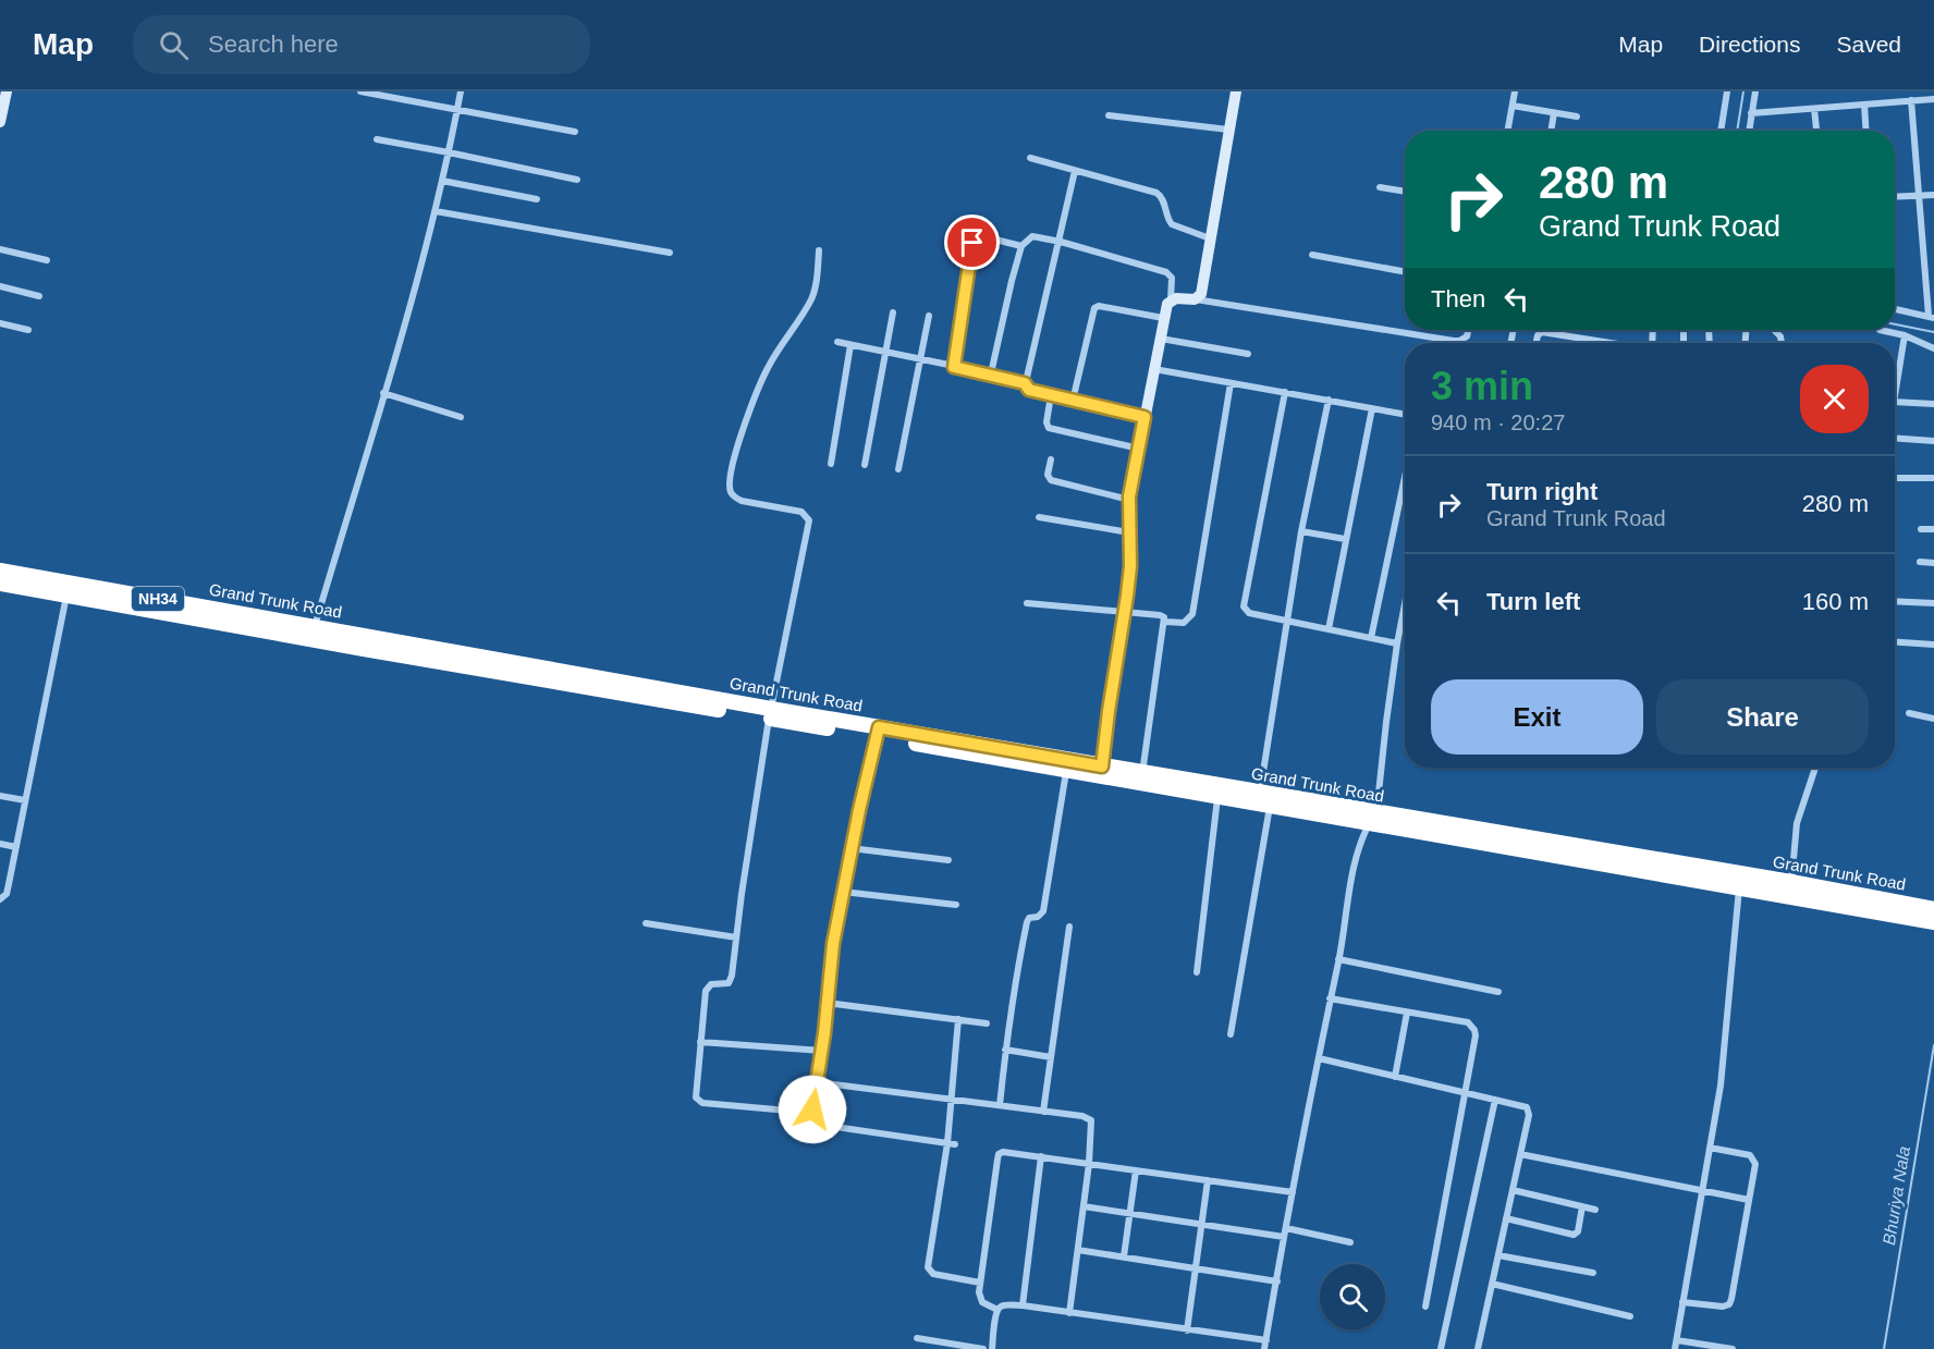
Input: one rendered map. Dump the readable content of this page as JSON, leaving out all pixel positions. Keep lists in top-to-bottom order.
{
  "streets": {
    "highway": ["NH34", "Grand Trunk Road"]
  },
  "water": ["Bhuriya Nala"],
  "page": {
    "header": "Map",
    "search": "Search here",
    "nav": ["Map", "Directions", "Saved"],
    "turn": ["280 m", "Grand Trunk Road"],
    "then": "Then",
    "heading": ["3 min", "940 m · 20:27"],
    "list": [
      {
        "name": "Turn right",
        "note": "Grand Trunk Road",
        "value": "280 m"
      },
      {
        "name": "Turn left",
        "value": "160 m"
      }
    ],
    "buttons": ["Exit", "Share"]
  }
}
